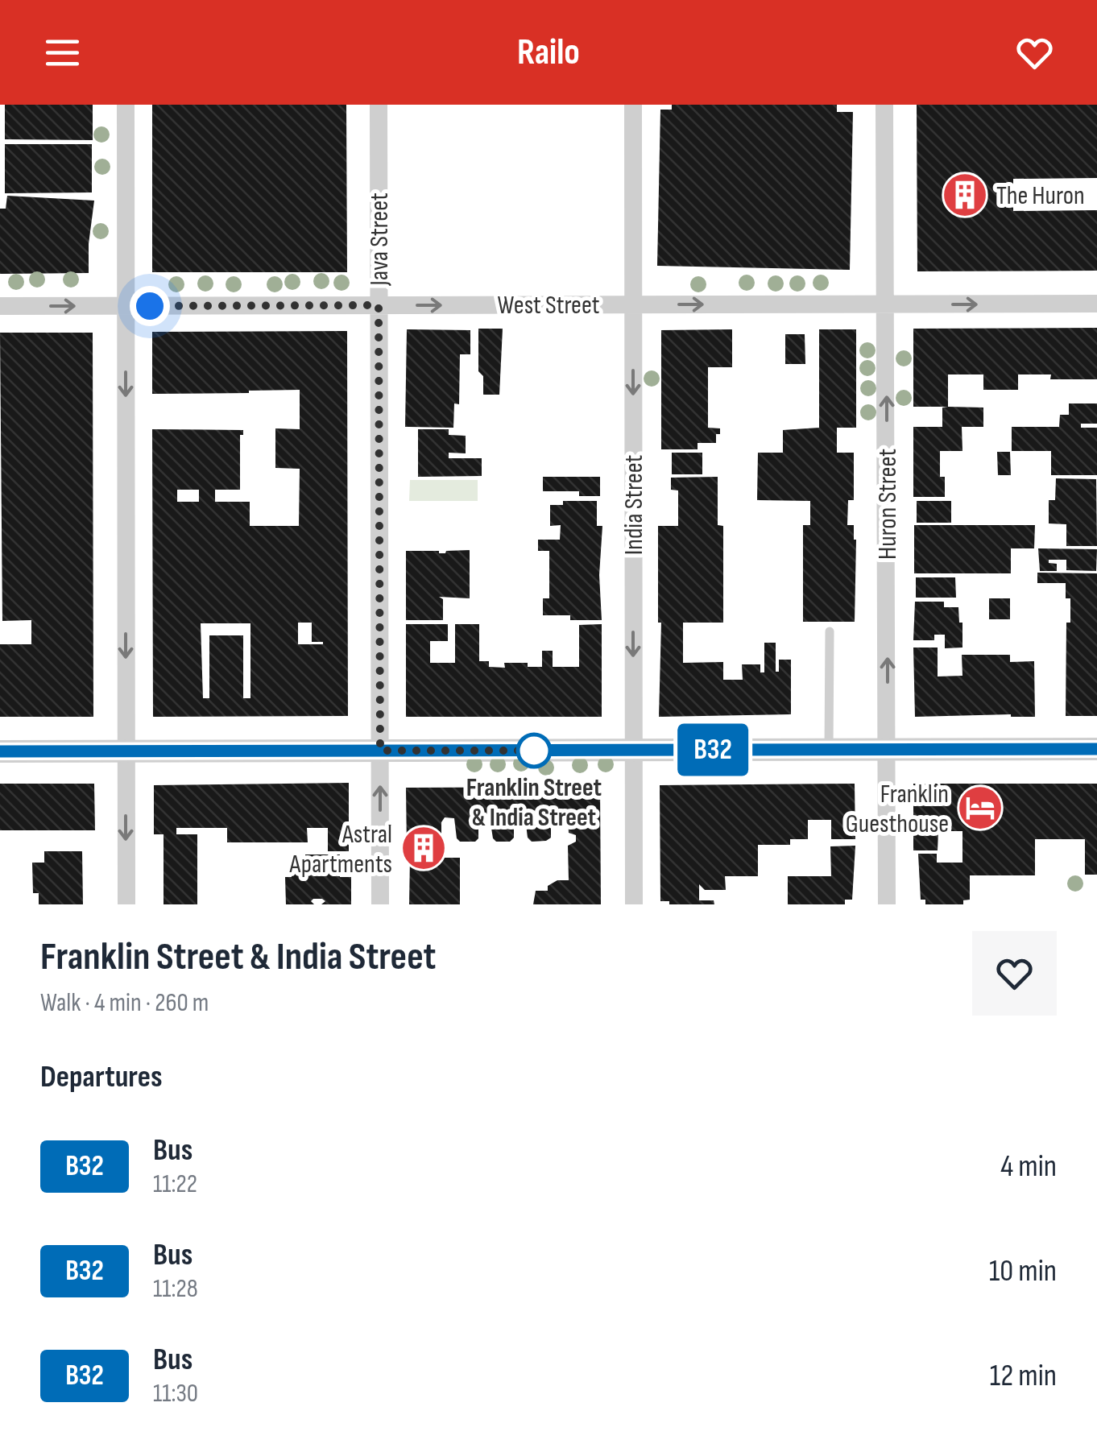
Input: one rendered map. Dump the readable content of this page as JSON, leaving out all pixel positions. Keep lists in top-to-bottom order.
{
  "streets": {
    "street": [
      "Java Street",
      "West Street",
      "Huron Street",
      "India Street"
    ]
  },
  "crossings": [
    ["Java Street", "West Street"],
    ["West Street", "Huron Street"],
    ["West Street", "India Street"]
  ],
  "one_way": ["West Street", "Huron Street", "India Street"],
  "places": {
    "building": ["The Huron", "Astral Apartments"],
    "other": ["Franklin Street & India Street"],
    "hotel": ["Franklin Guesthouse"]
  },
  "lines": ["bus line B32"],
  "page": {
    "header": "Railo",
    "on_map": "B32",
    "heading": [
      ["Franklin Street & India Street", "Walk · 4 min · 260 m"],
      "Departures"
    ],
    "list": [
      {
        "mark": "B32",
        "name": "Bus",
        "note": "11:22",
        "value": "4 min"
      },
      {
        "mark": "B32",
        "name": "Bus",
        "note": "11:28",
        "value": "10 min"
      },
      {
        "mark": "B32",
        "name": "Bus",
        "note": "11:30",
        "value": "12 min"
      }
    ]
  }
}
